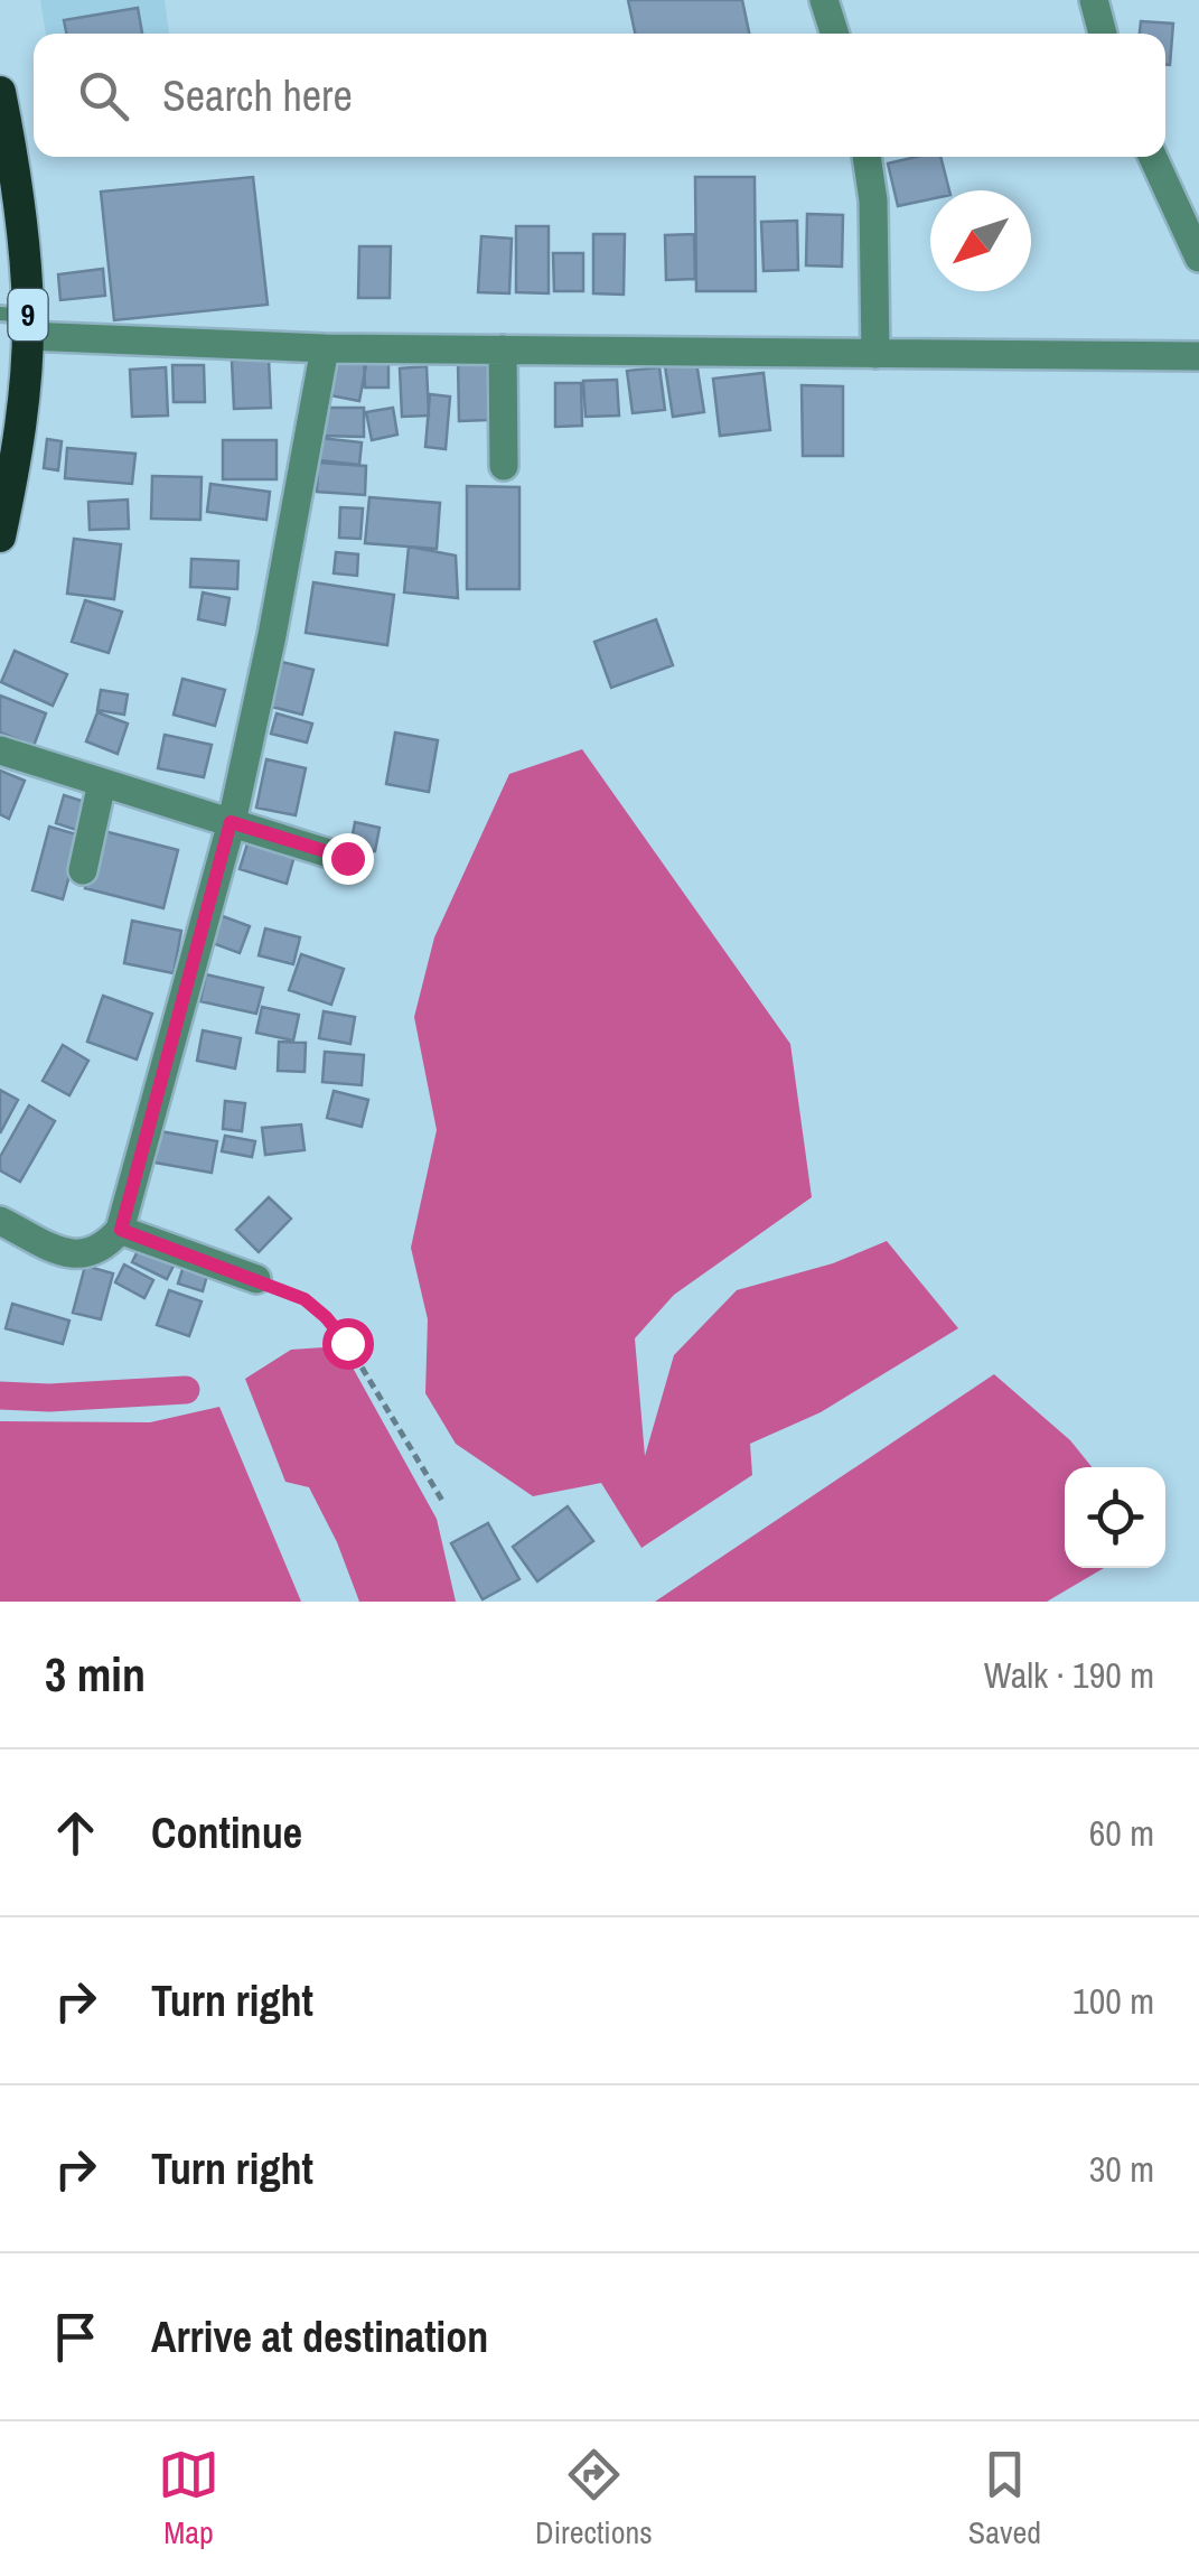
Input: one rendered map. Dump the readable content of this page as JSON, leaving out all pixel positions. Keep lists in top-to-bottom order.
{
  "streets": {
    "highway": ["9"]
  },
  "north": "bottom left",
  "page": {
    "search": "Search here",
    "heading": ["3 min", "Walk · 190 m"],
    "list": [
      ["Continue", "60 m"],
      ["Turn right", "100 m"],
      ["Turn right", "30 m"],
      "Arrive at destination"
    ],
    "nav": ["Map", "Directions", "Saved"]
  }
}
